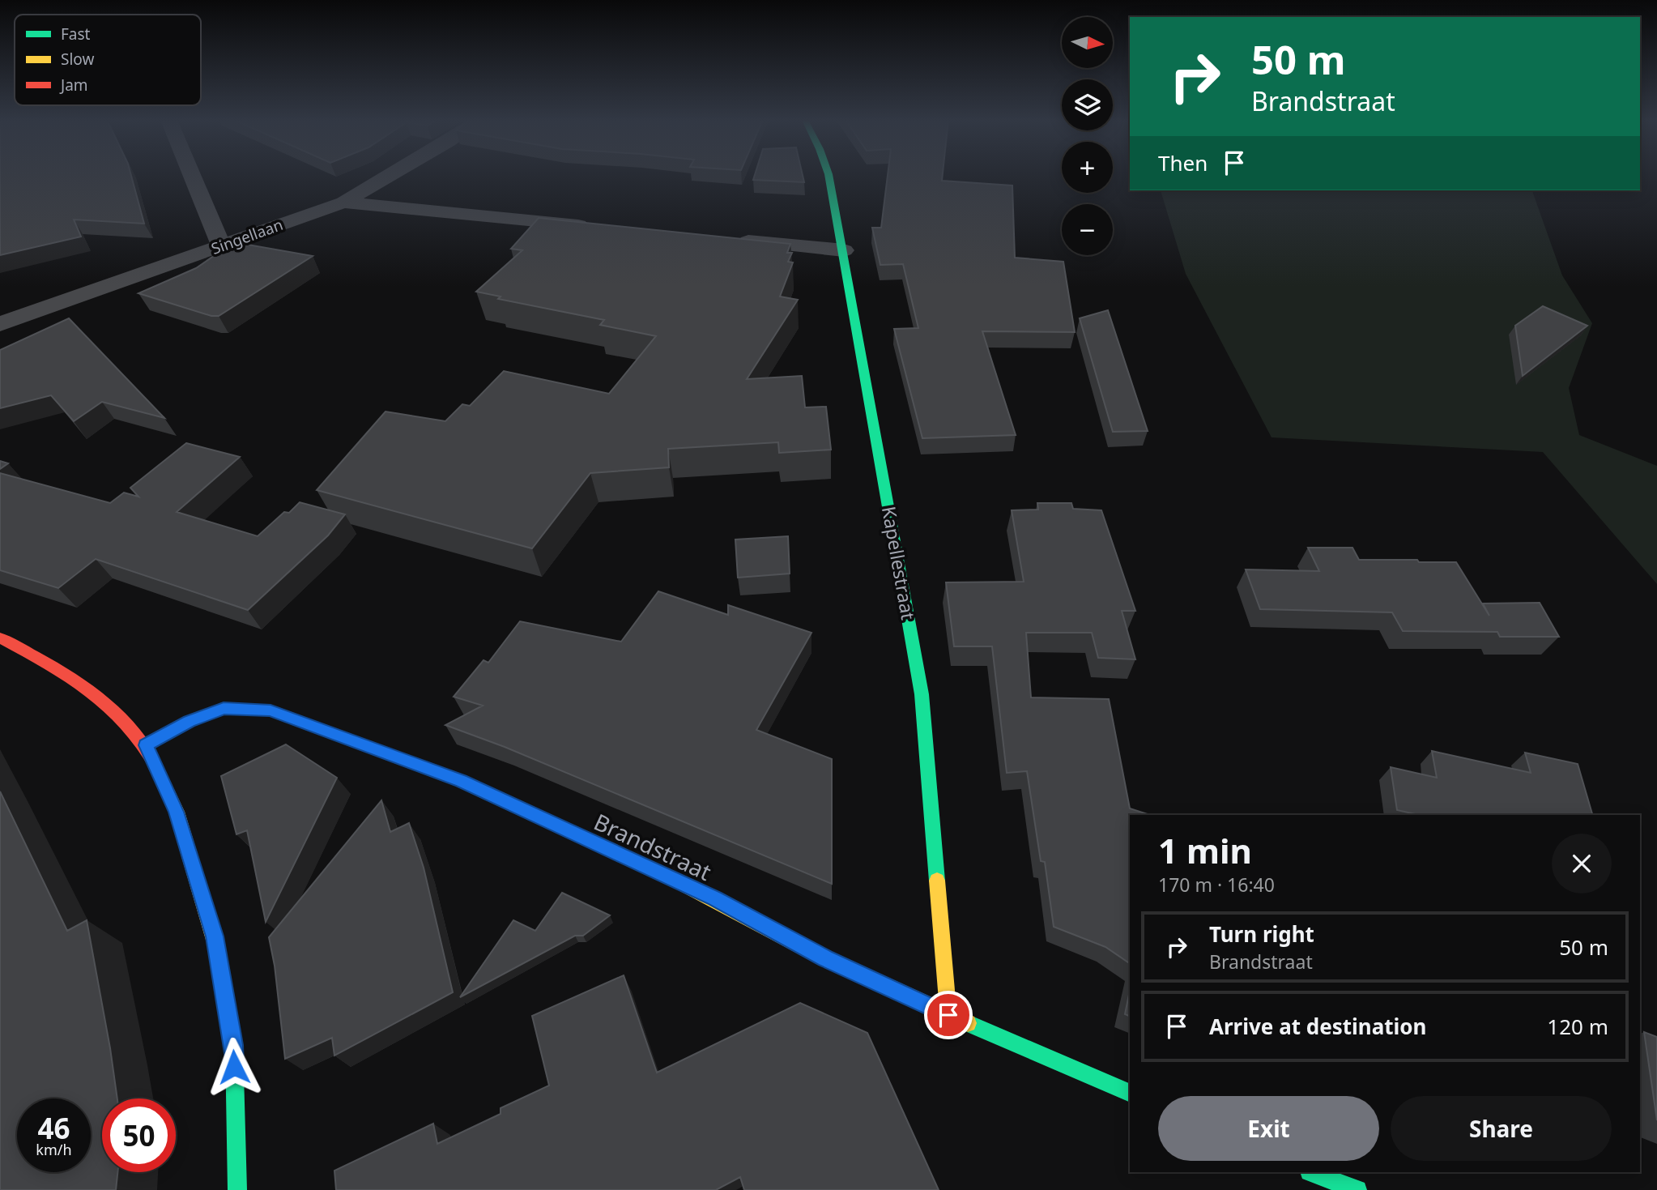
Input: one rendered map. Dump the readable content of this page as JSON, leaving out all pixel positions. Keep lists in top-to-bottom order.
{
  "streets": {
    "street": ["Singellaan", "Kapellestraat", "Brandstraat"]
  },
  "crossings": [
    ["Kapellestraat", "Brandstraat"]
  ],
  "legend": ["Fast", "Slow", "Jam"],
  "north": "right",
  "page": {
    "map_buttons": ["+", "−"],
    "turn": ["50 m", "Brandstraat"],
    "then": "Then",
    "heading": ["1 min", "170 m · 16:40"],
    "list": [
      {
        "name": "Turn right",
        "note": "Brandstraat",
        "value": "50 m"
      },
      {
        "name": "Arrive at destination",
        "value": "120 m"
      }
    ],
    "buttons": ["Exit", "Share"],
    "speed": "46 km/h",
    "limit": "50"
  }
}
